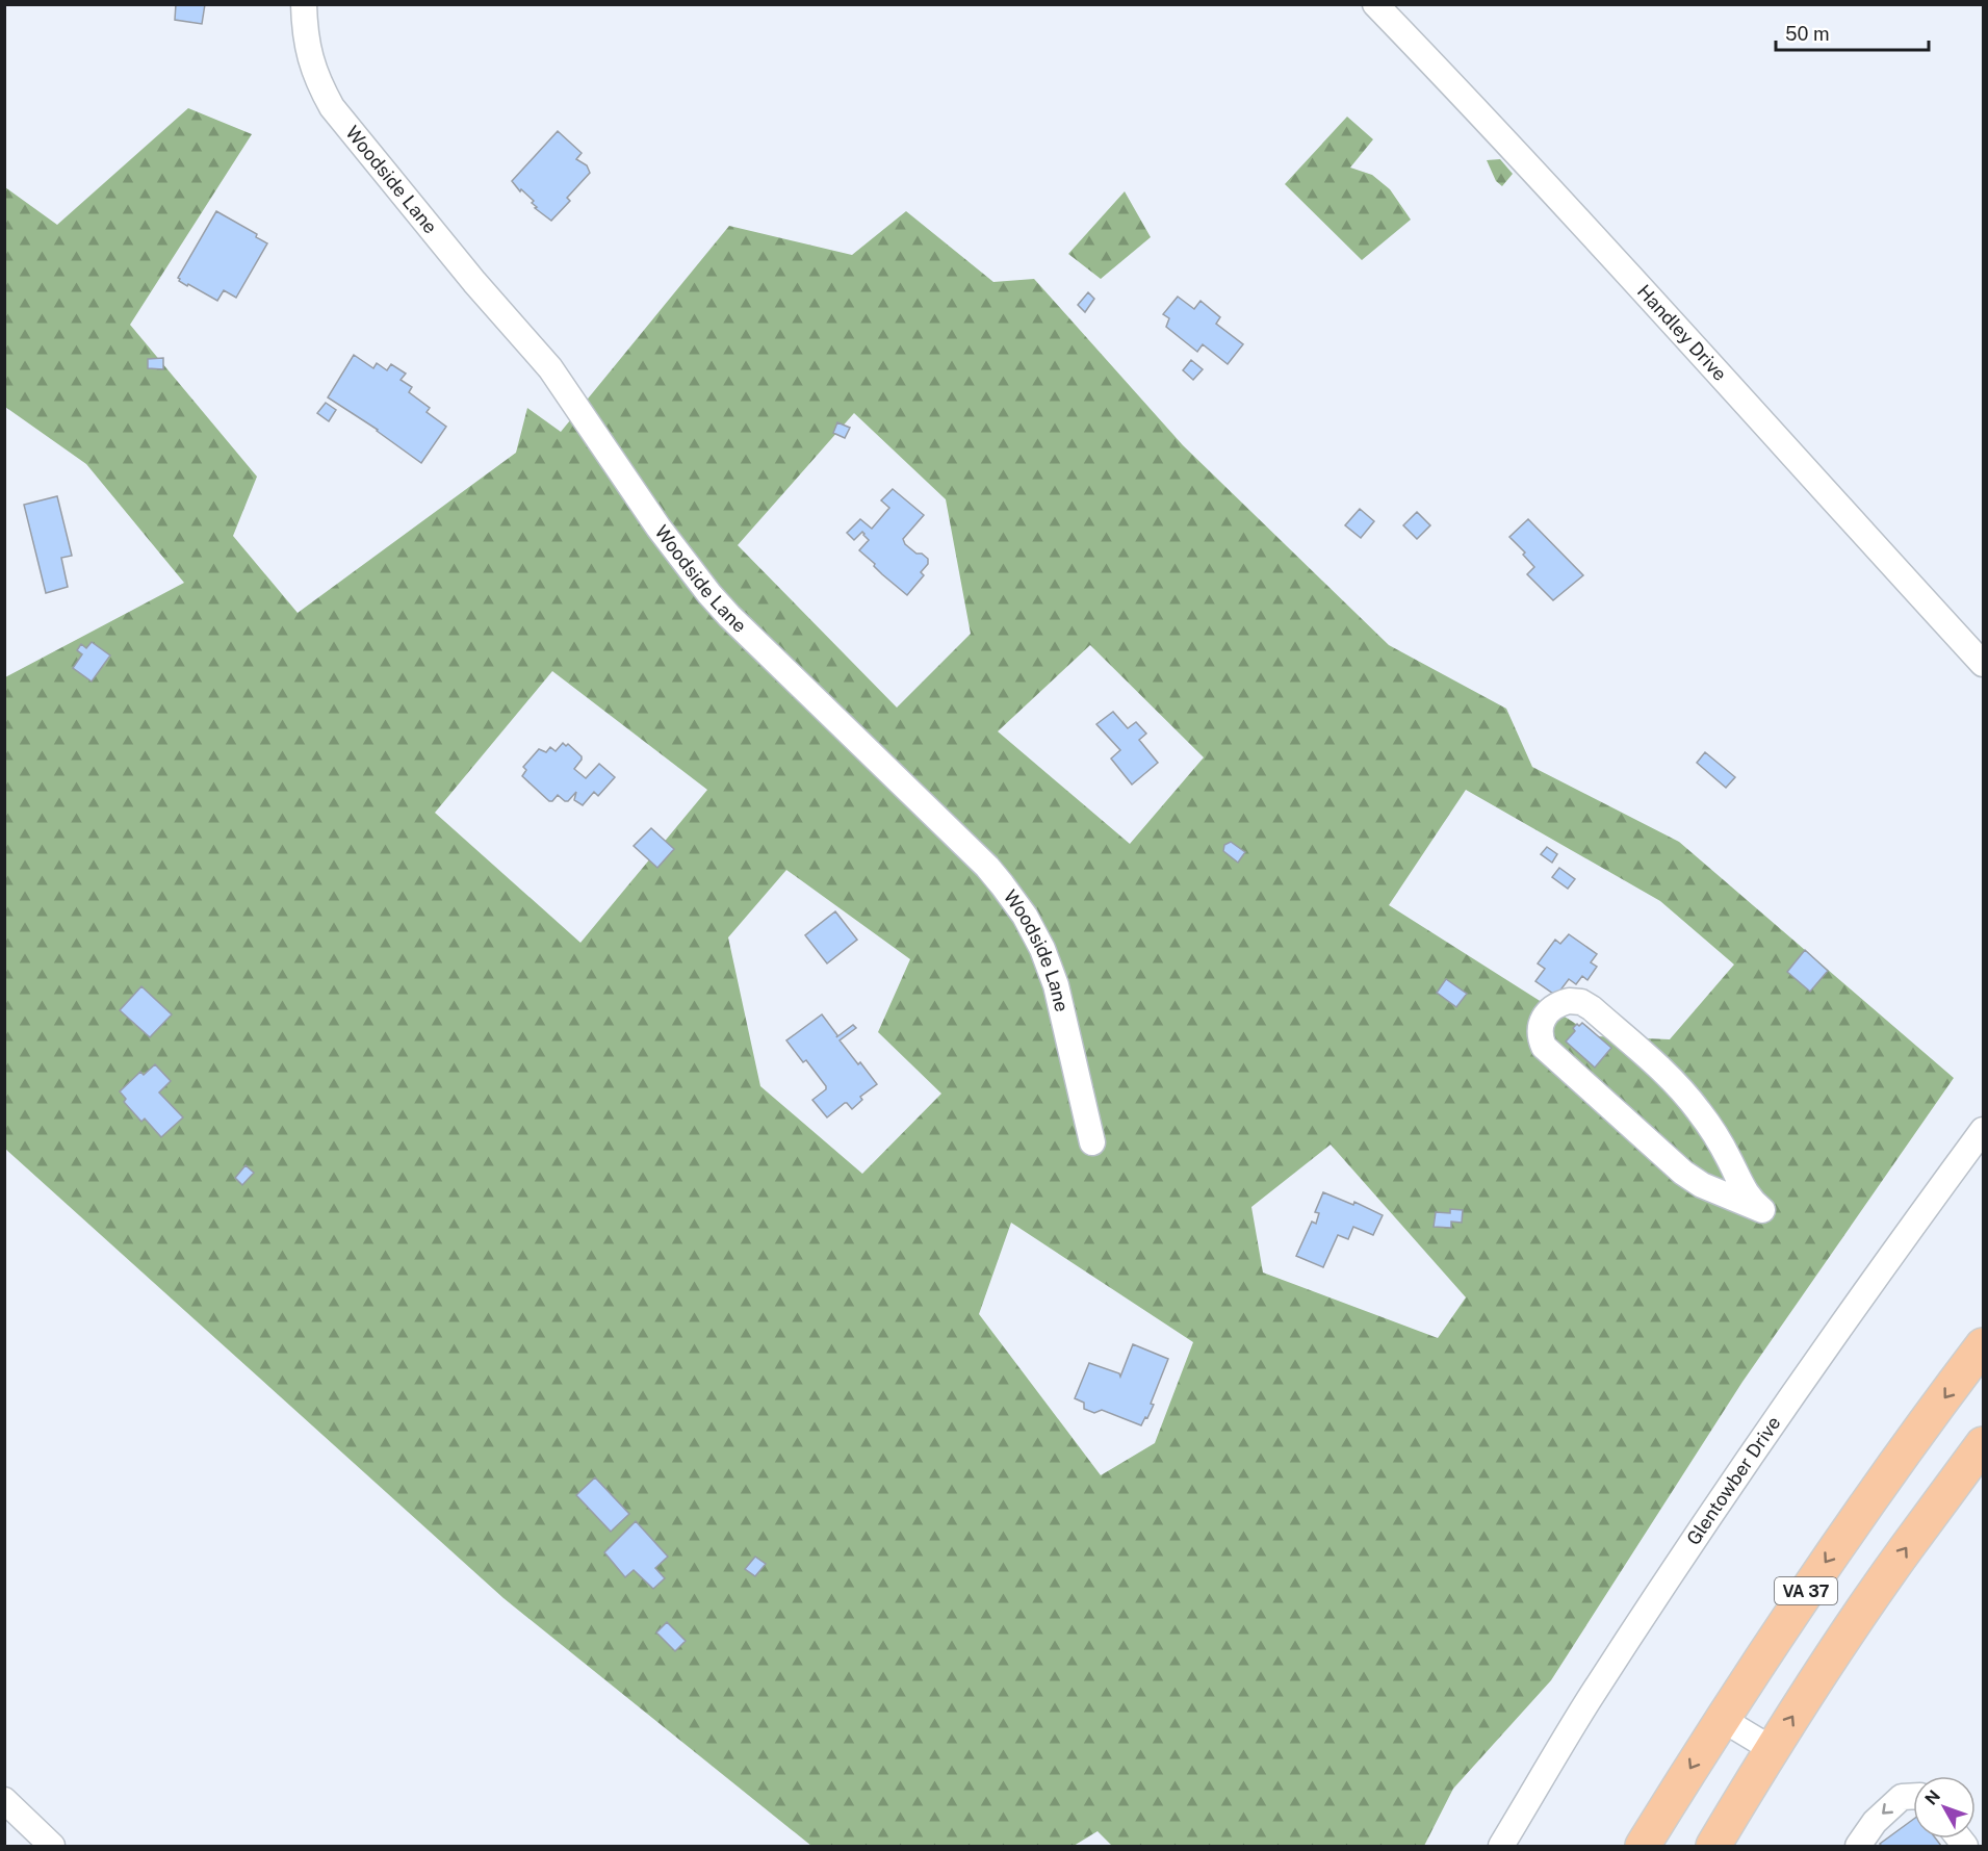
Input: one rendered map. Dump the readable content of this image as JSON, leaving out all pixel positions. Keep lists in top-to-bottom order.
{
  "streets": {
    "highway": ["VA 37"],
    "street": ["Woodside Lane", "Handley Drive", "Glentowber Drive"]
  },
  "scale_bar": "50 m",
  "north": "top left"
}
